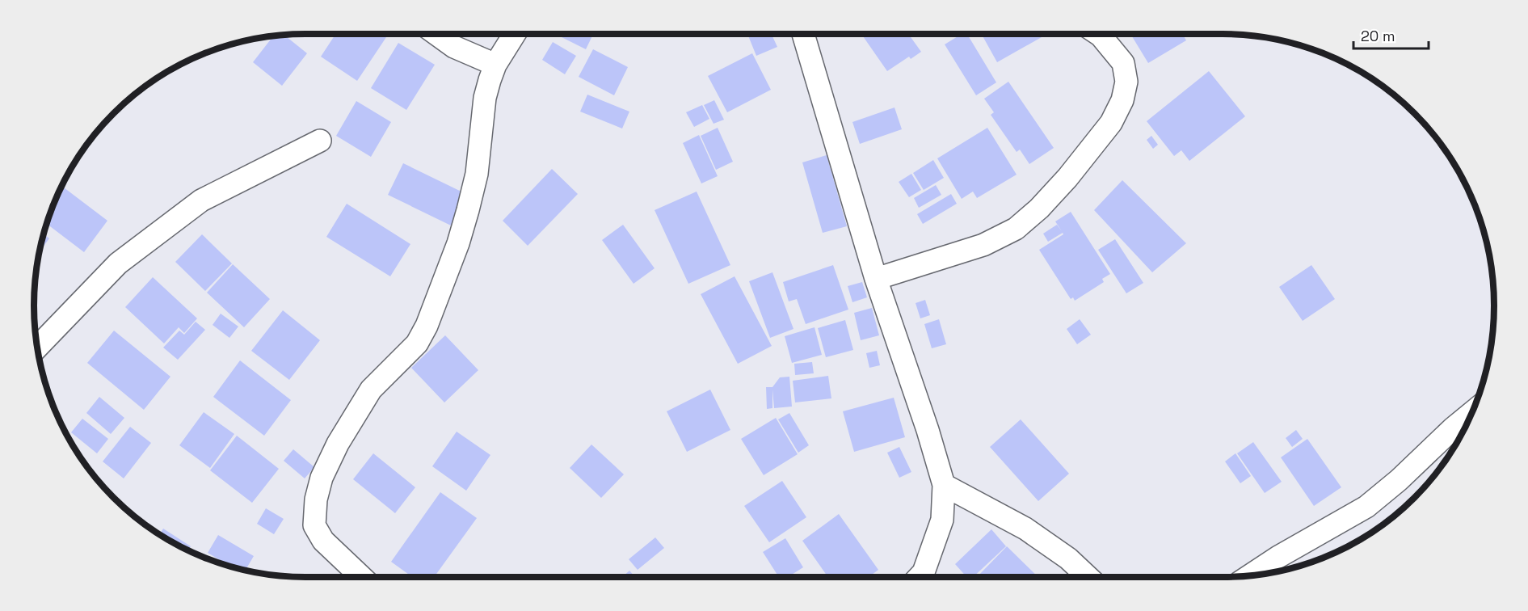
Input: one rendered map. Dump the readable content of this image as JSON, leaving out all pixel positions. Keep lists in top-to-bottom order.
{
  "scale_bar": "20 m"
}
